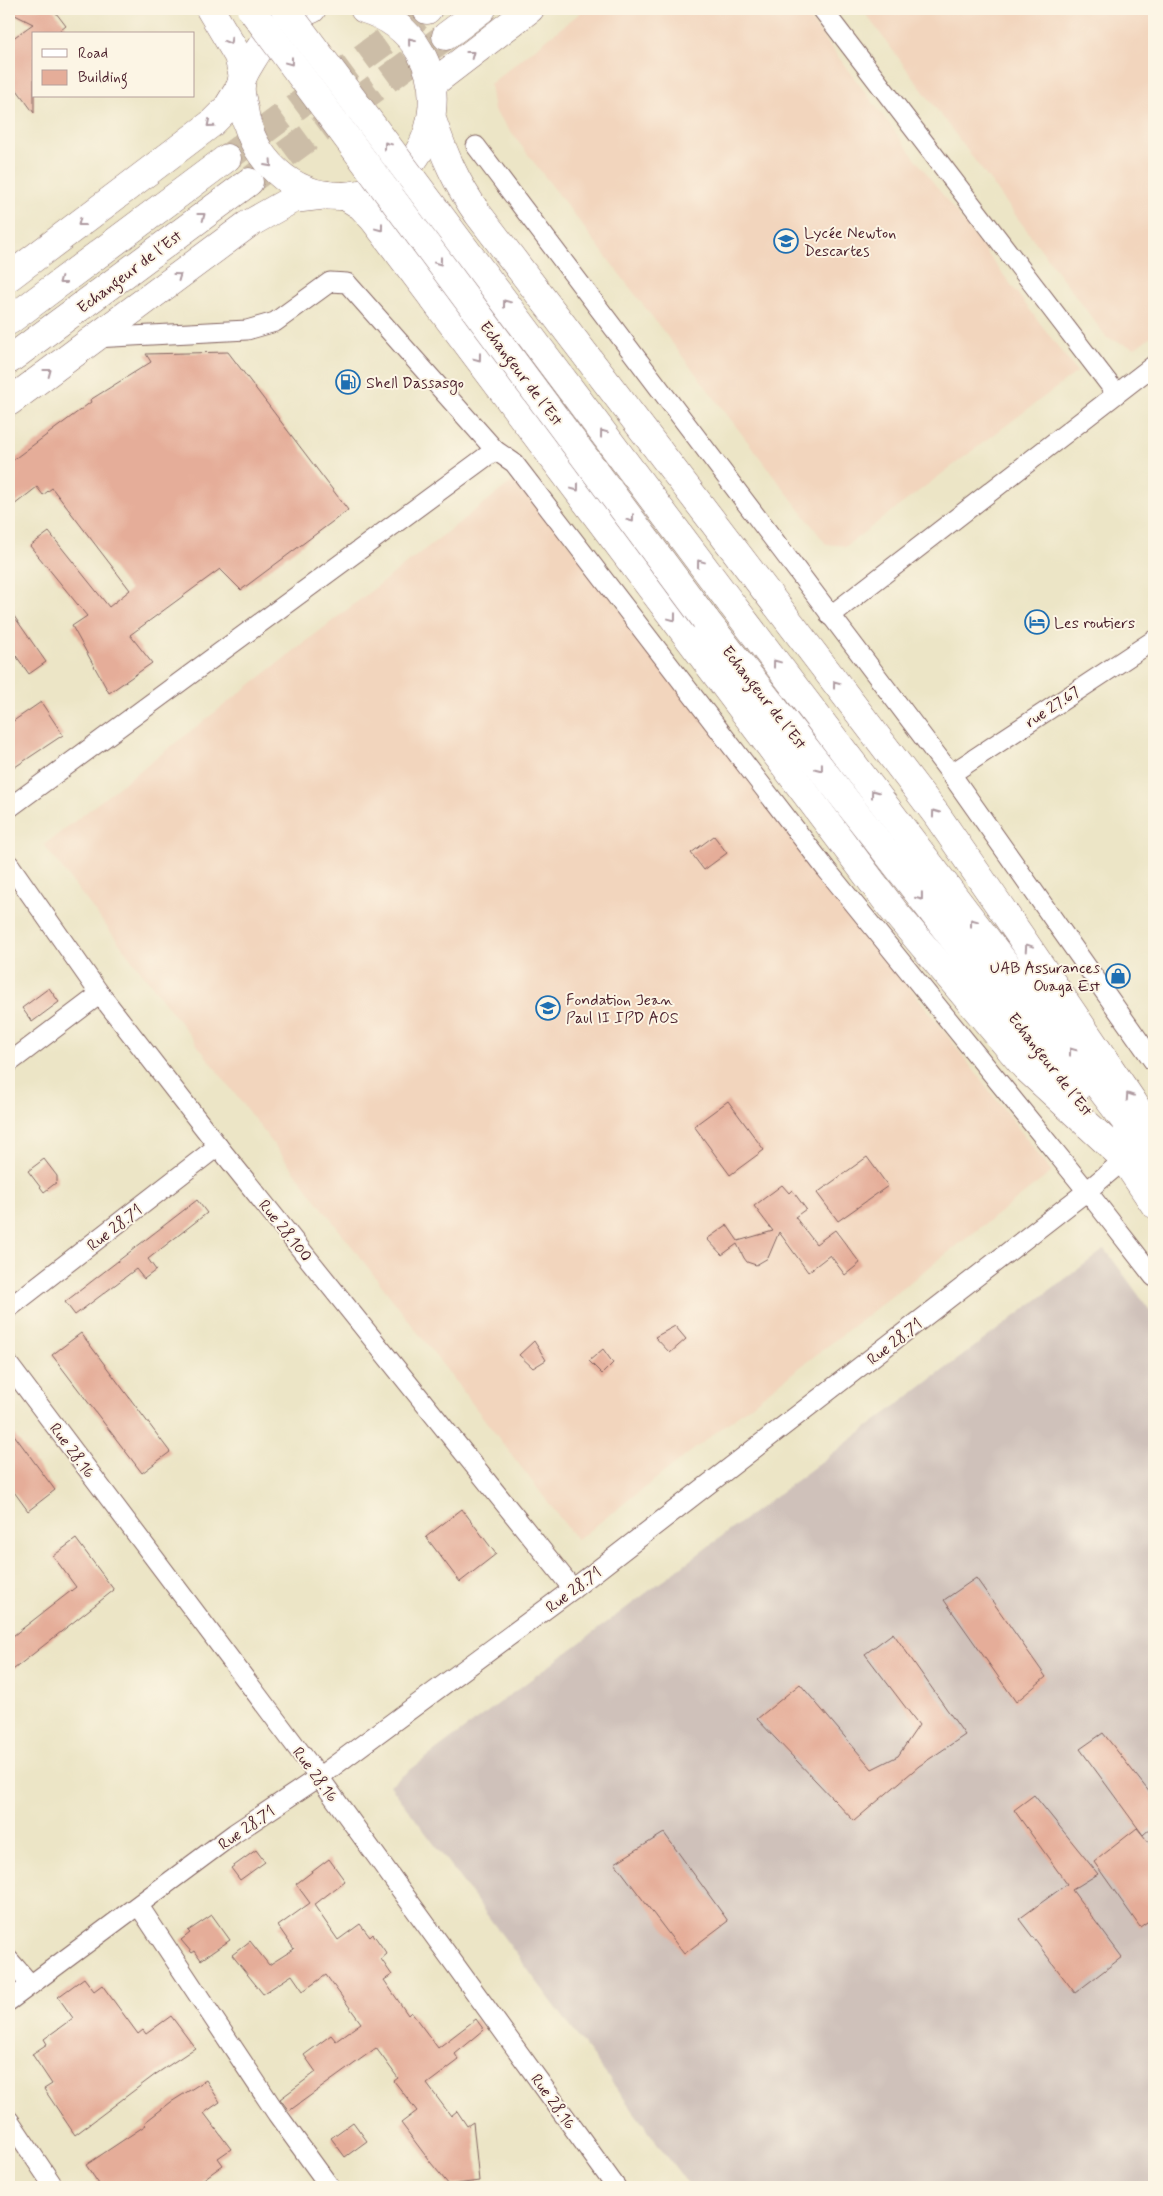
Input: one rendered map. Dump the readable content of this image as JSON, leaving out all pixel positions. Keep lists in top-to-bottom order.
{
  "streets": {
    "main road": ["Echangeur de l´Est"],
    "street": [
      "rue 27.67",
      "Rue 28.71",
      "Rue 28.100",
      "Rue 28.16"
    ]
  },
  "crossings": [
    ["Echangeur de l´Est", "Rue 28.71"],
    ["Rue 28.71", "Rue 28.100"],
    ["Rue 28.71", "Rue 28.16"]
  ],
  "places": {
    "school or university": ["Lycée Newton Descartes", "Fondation Jean Paul II IPD AOS"],
    "fuel station": ["Shell Dassasgo"],
    "hotel": ["Les routiers"],
    "shop": ["UAB Assurances Ouaga Est"]
  },
  "legend": ["Road", "Building"]
}
